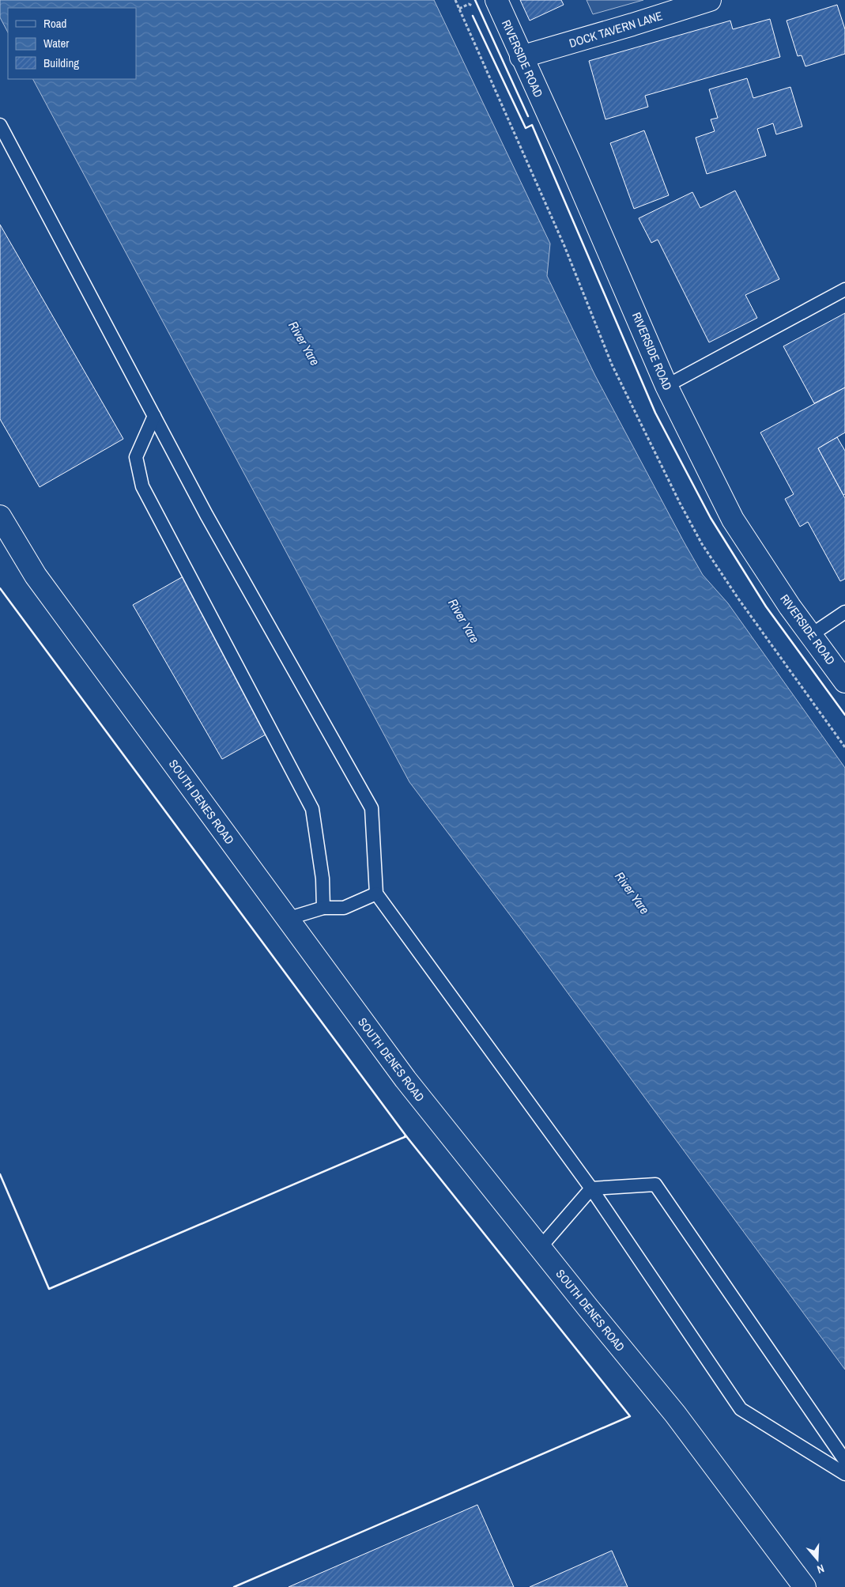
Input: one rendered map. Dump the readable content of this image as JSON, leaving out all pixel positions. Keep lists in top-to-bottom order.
{
  "streets": {
    "street": ["DOCK TAVERN LANE", "RIVERSIDE ROAD", "SOUTH DENES ROAD"]
  },
  "crossings": [
    ["DOCK TAVERN LANE", "RIVERSIDE ROAD"]
  ],
  "water": ["River Yare"],
  "legend": ["Road", "Water", "Building"],
  "north": "bottom"
}
